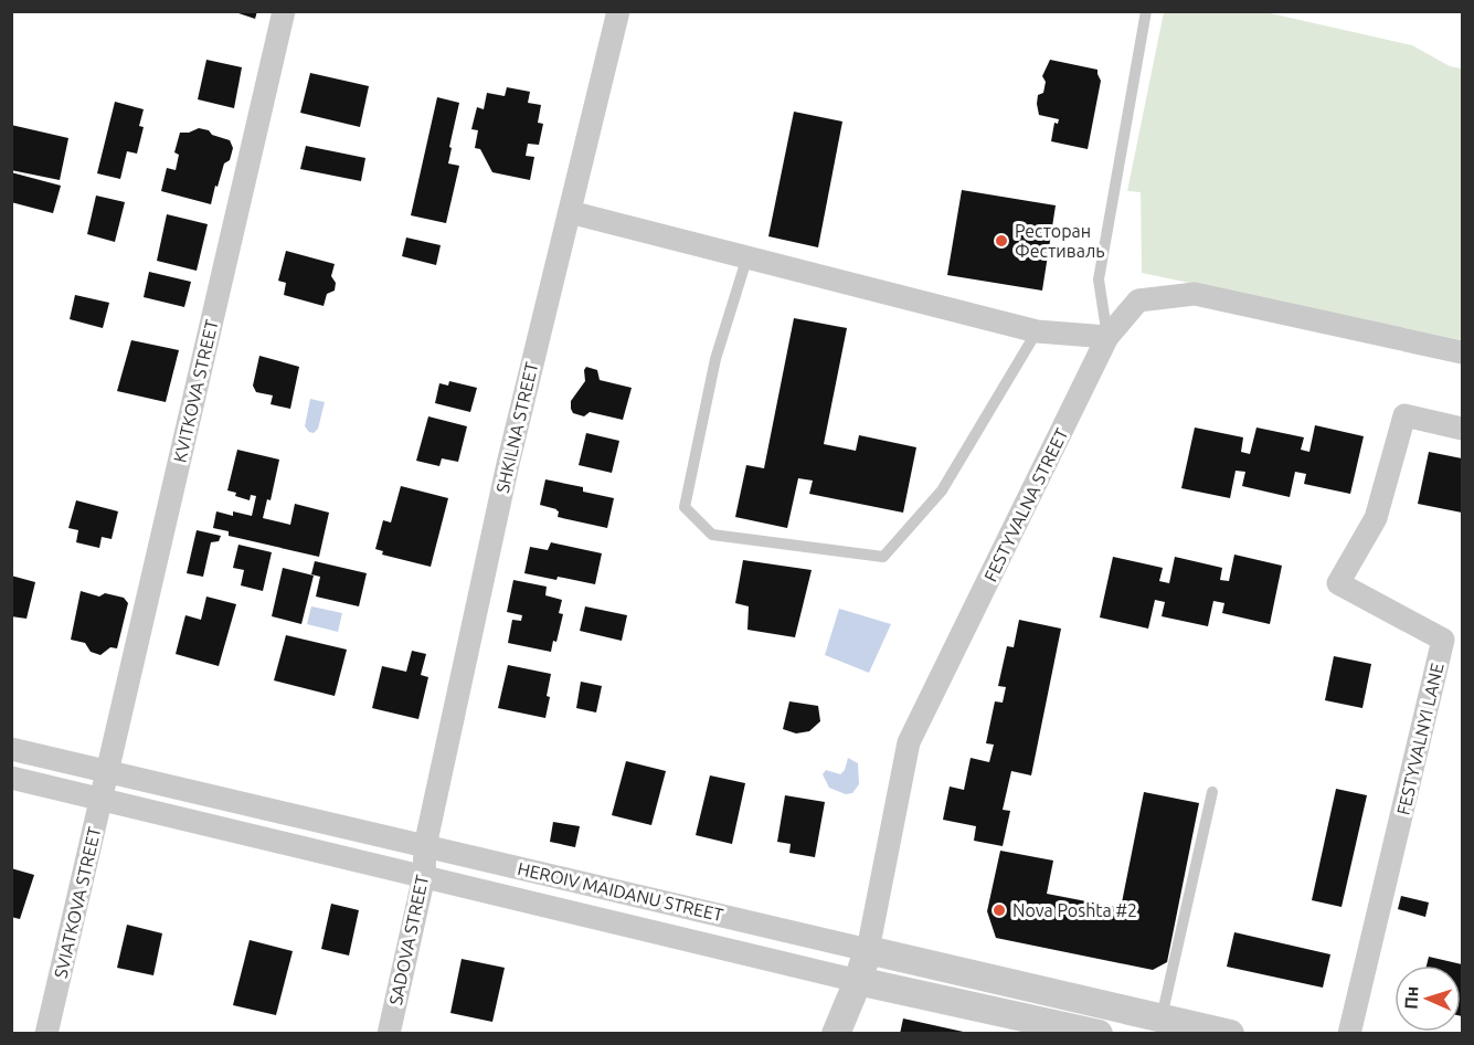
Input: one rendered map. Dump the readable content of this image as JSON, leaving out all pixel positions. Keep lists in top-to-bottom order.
{
  "streets": {
    "street": [
      "KVITKOVA STREET",
      "SHKILNA STREET",
      "FESTYVALNA STREET",
      "FESTYVALNYI LANE",
      "HEROIV MAIDANU STREET",
      "SVIATKOVA STREET",
      "SADOVA STREET"
    ]
  },
  "crossings": [
    ["KVITKOVA STREET", "HEROIV MAIDANU STREET"],
    ["KVITKOVA STREET", "SVIATKOVA STREET"],
    ["SHKILNA STREET", "HEROIV MAIDANU STREET"],
    ["SHKILNA STREET", "SADOVA STREET"],
    ["FESTYVALNA STREET", "HEROIV MAIDANU STREET"],
    ["HEROIV MAIDANU STREET", "SVIATKOVA STREET"],
    ["HEROIV MAIDANU STREET", "SADOVA STREET"]
  ],
  "places": ["Ресторан Фестиваль", "Nova Poshta #2"],
  "north": "left"
}
